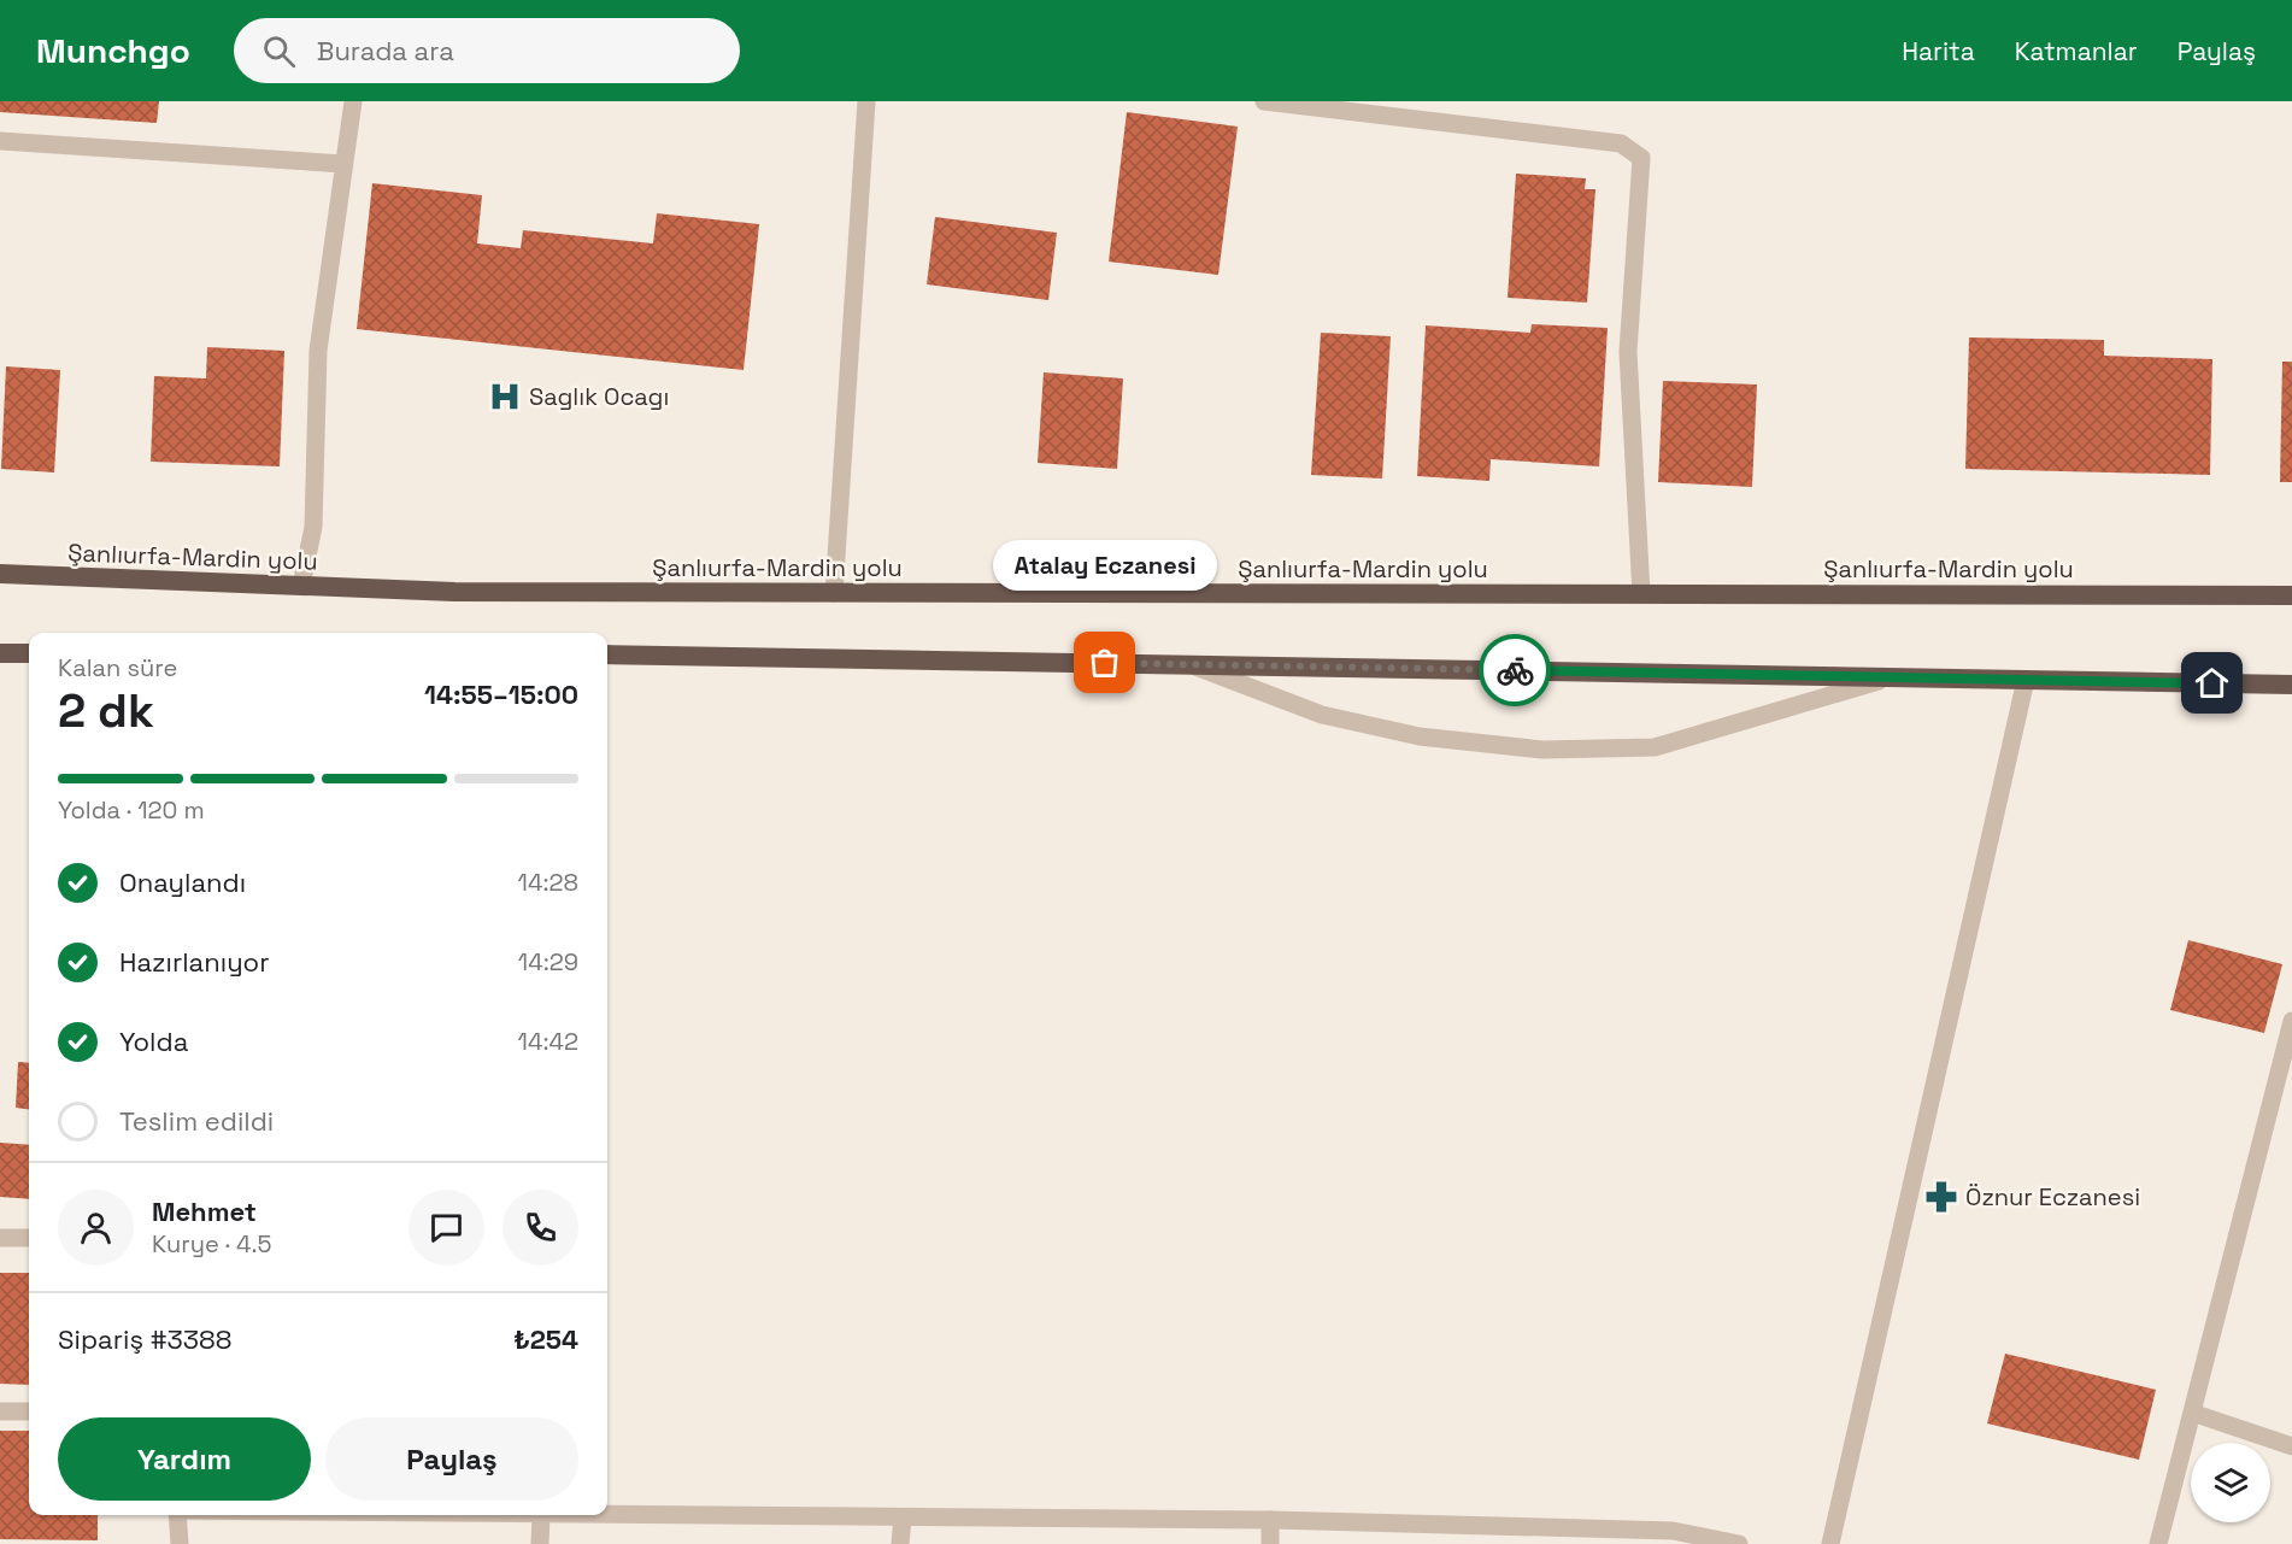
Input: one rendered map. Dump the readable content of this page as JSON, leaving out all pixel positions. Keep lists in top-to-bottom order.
{
  "streets": {
    "highway": ["Şanlıurfa-Mardin yolu"]
  },
  "places": {
    "hospital": ["Saglık Ocagı"],
    "other": ["Atalay Eczanesi"],
    "pharmacy": ["Öznur Eczanesi"]
  },
  "page": {
    "header": "Munchgo",
    "search": "Burada ara",
    "nav": ["Harita", "Katmanlar", "Paylaş"],
    "bubble": "Atalay Eczanesi",
    "heading": ["2 dk", "Kalan süre", "14:55–15:00"],
    "panel": [
      "Mehmet",
      "Kurye · 4.5",
      "Sipariş #3388",
      "₺254"
    ],
    "bar": "Yolda · 120 m",
    "list": [
      ["Onaylandı", "14:28"],
      ["Hazırlanıyor", "14:29"],
      ["Yolda", "14:42"],
      "Teslim edildi"
    ],
    "buttons": ["Yardım", "Paylaş"]
  }
}
